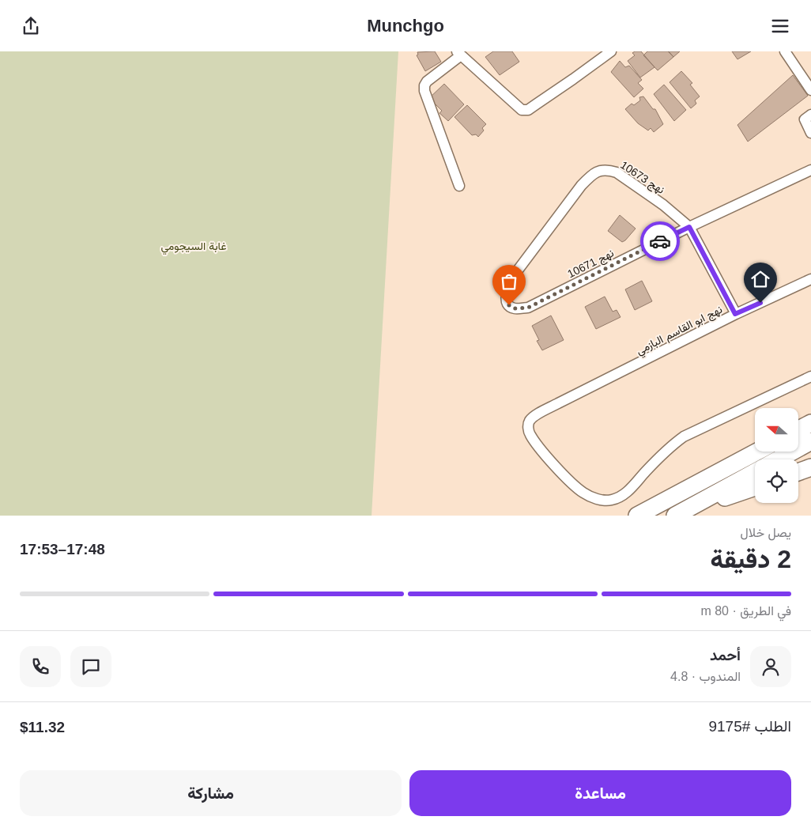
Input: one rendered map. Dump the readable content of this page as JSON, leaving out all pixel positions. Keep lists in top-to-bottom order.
{
  "streets": {
    "street": ["نهج 10673", "نهج 10671", "نهج ابو القاسم البازمي"]
  },
  "crossings": [
    ["نهج 10673", "نهج 10671"]
  ],
  "parks": ["غابة السيجومي"],
  "north": "left",
  "page": {
    "header": "Munchgo",
    "heading": ["2 دقيقة", "يصل خلال", "17:48–17:53"],
    "panel": [
      "أحمد",
      "المندوب · 4.8",
      "الطلب #9175",
      "$11.32"
    ],
    "bar": "في الطريق · 80 m",
    "buttons": ["مساعدة", "مشاركة"]
  }
}
